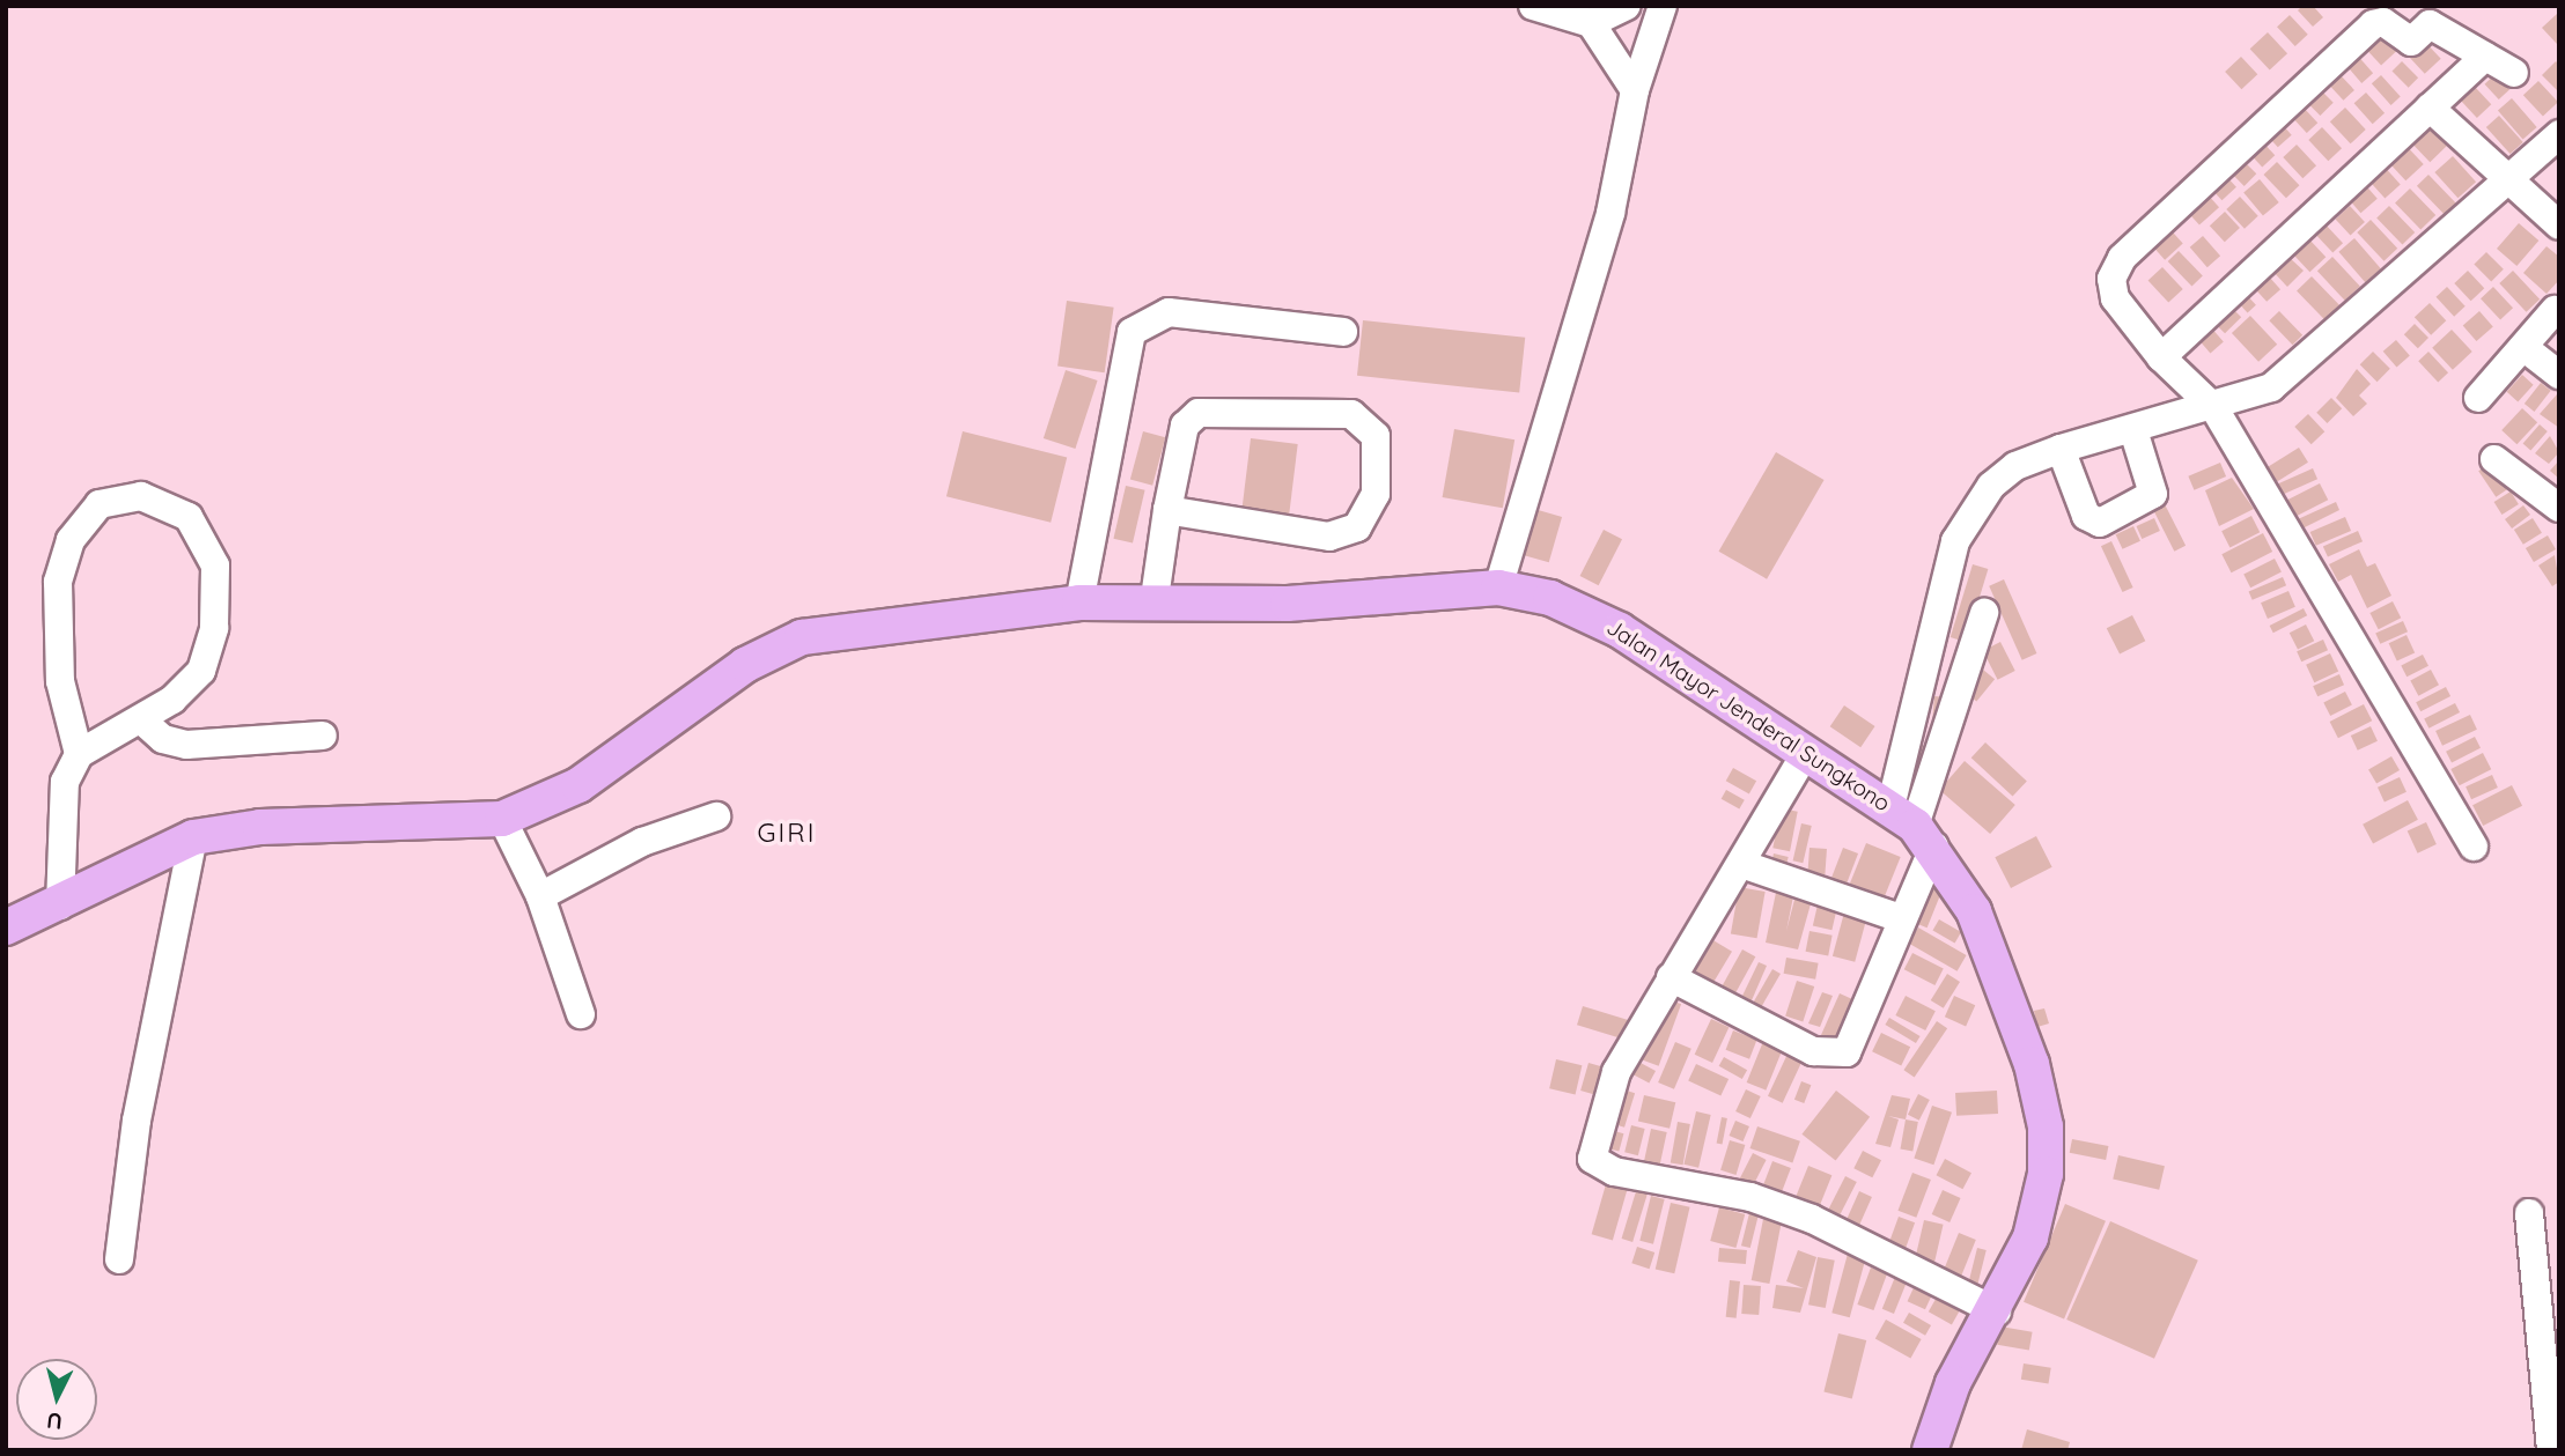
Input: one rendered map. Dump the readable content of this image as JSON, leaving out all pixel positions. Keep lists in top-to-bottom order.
{
  "streets": {
    "main road": ["Jalan Mayor Jenderal Sungkono"]
  },
  "districts": ["GIRI"],
  "north": "bottom"
}
